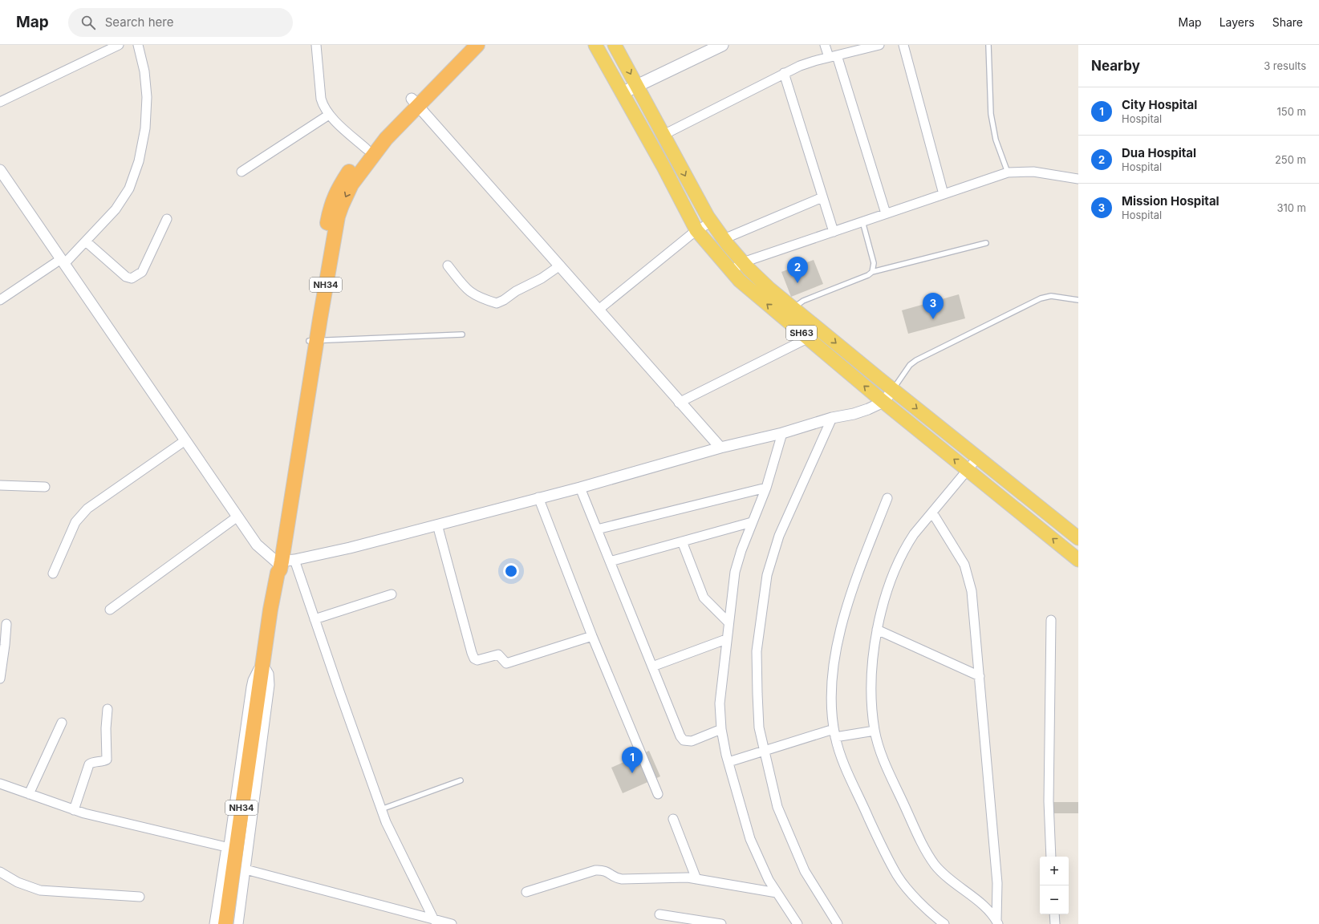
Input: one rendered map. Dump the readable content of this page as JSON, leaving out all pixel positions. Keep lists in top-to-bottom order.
{
  "streets": {
    "highway": ["NH34"],
    "main road": ["SH63"]
  },
  "page": {
    "header": "Map",
    "search": "Search here",
    "nav": ["Map", "Layers", "Share"],
    "heading": ["Nearby", "3 results"],
    "list": [
      {
        "mark": "1",
        "name": "City Hospital",
        "note": "Hospital",
        "value": "150 m"
      },
      {
        "mark": "2",
        "name": "Dua Hospital",
        "note": "Hospital",
        "value": "250 m"
      },
      {
        "mark": "3",
        "name": "Mission Hospital",
        "note": "Hospital",
        "value": "310 m"
      }
    ],
    "pins": ["2", "3", "1"],
    "map_buttons": ["+", "−"]
  }
}
